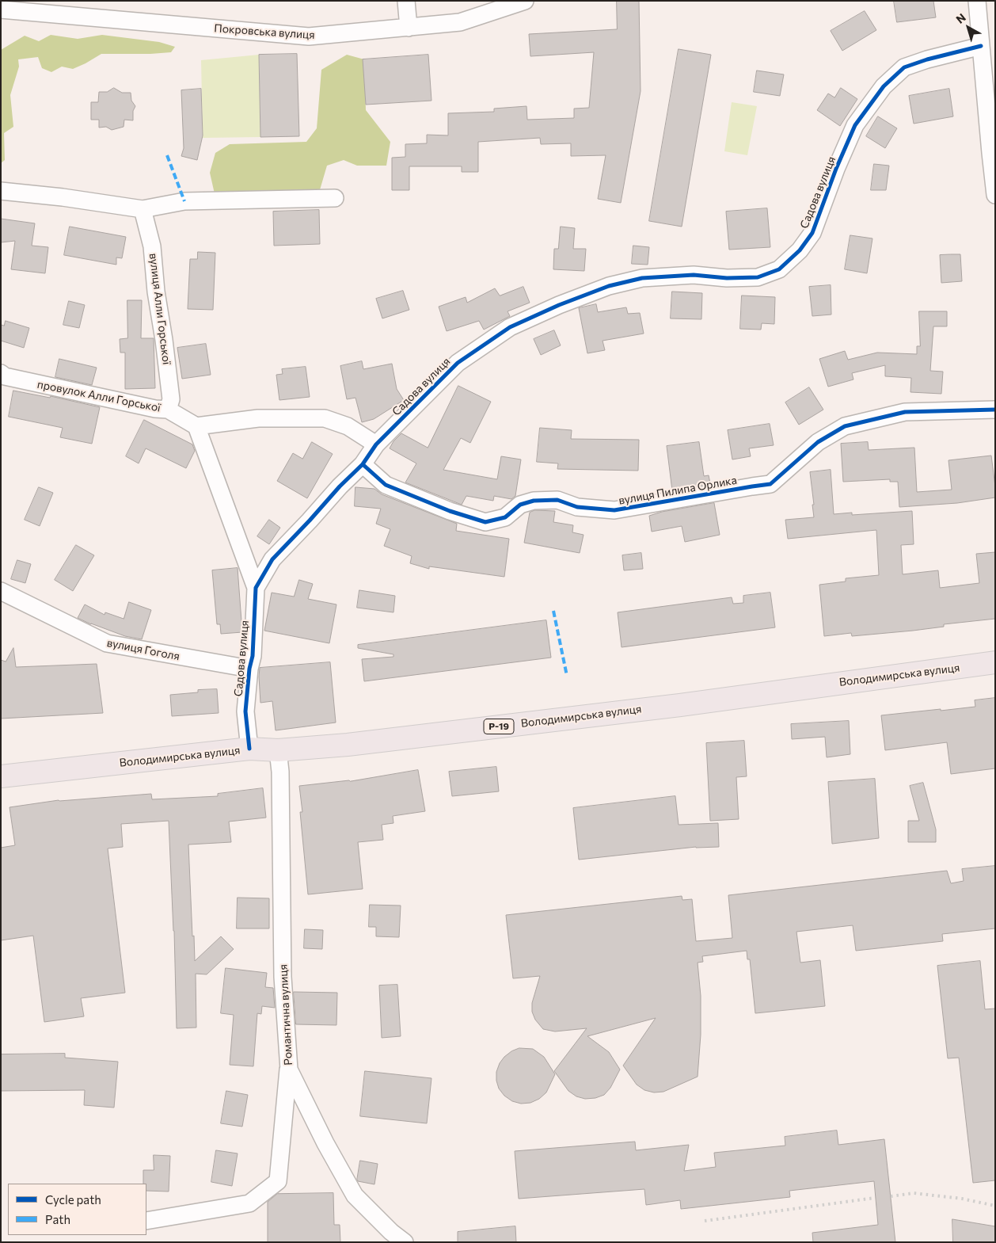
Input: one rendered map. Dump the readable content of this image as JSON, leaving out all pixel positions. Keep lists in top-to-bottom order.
{
  "streets": {
    "main road": ["Володимирська вулиця", "Р-19"],
    "street": [
      "Покровська вулиця",
      "Садова вулиця",
      "вулиця Алли Горської",
      "провулок Алли Горської",
      "вулиця Пилипа Орлика",
      "вулиця Гоголя",
      "Романтична вулиця"
    ]
  },
  "crossings": [
    ["Садова вулиця", "вулиця Пилипа Орлика"],
    ["Садова вулиця", "вулиця Гоголя"],
    ["Садова вулиця", "Володимирська вулиця"],
    ["вулиця Алли Горської", "провулок Алли Горської"],
    ["Володимирська вулиця", "Романтична вулиця"]
  ],
  "legend": ["Cycle path", "Path"],
  "north": "top left"
}
